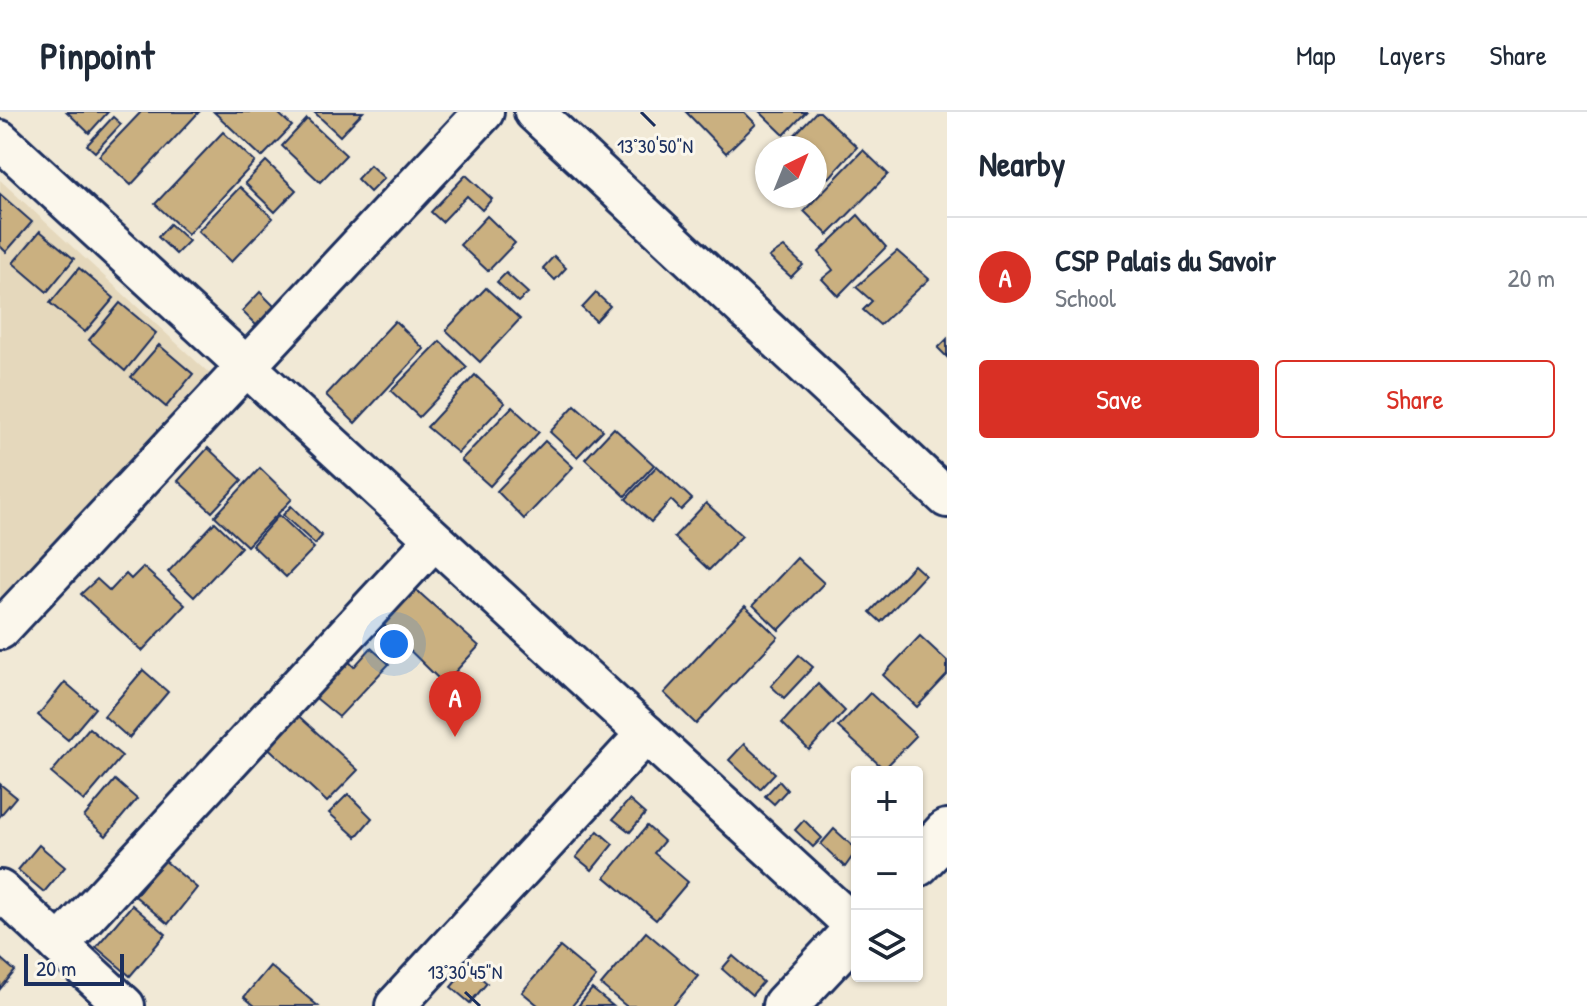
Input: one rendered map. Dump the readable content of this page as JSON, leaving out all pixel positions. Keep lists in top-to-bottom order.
{
  "scale_bar": "20 m",
  "north": "top right",
  "page": {
    "header": "Pinpoint",
    "nav": ["Map", "Layers", "Share"],
    "heading": "Nearby",
    "list": [
      {
        "mark": "A",
        "name": "CSP Palais du Savoir",
        "note": "School",
        "value": "20 m"
      }
    ],
    "buttons": ["Save", "Share"],
    "pins": "A",
    "map_buttons": ["+", "−"],
    "scale": "20 m"
  },
  "coordinates": ["13°30'50\"N", "13°30'45\"N"]
}
